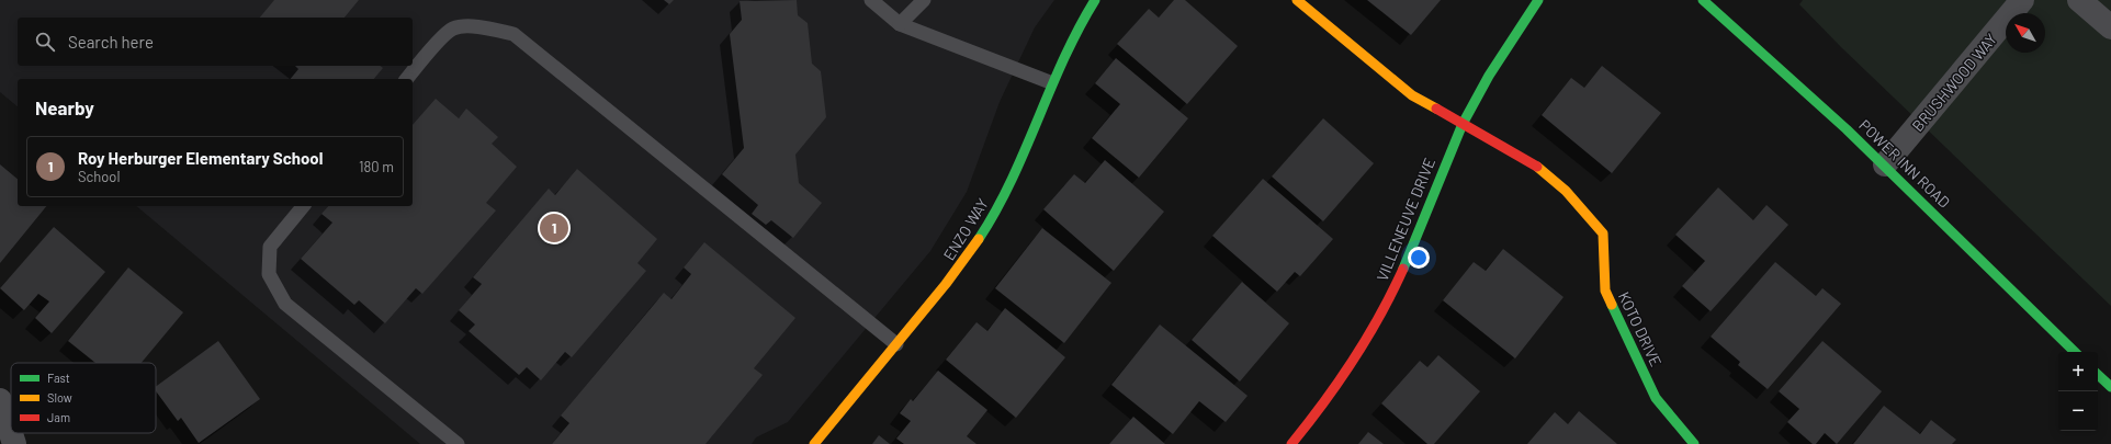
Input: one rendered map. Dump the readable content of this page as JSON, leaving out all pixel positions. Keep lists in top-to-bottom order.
{
  "streets": {
    "street": [
      "BRUSHWOOD WAY",
      "POWER INN ROAD",
      "VILLENEUVE DRIVE",
      "ENZO WAY",
      "KOTO DRIVE"
    ]
  },
  "crossings": [
    ["BRUSHWOOD WAY", "POWER INN ROAD"],
    ["VILLENEUVE DRIVE", "KOTO DRIVE"]
  ],
  "legend": ["Fast", "Slow", "Jam"],
  "north": "top left",
  "page": {
    "search": "Search here",
    "heading": "Nearby",
    "list": [
      {
        "mark": "1",
        "name": "Roy Herburger Elementary School",
        "note": "School",
        "value": "180 m"
      }
    ],
    "pins": "1",
    "map_buttons": ["+", "−"]
  }
}
